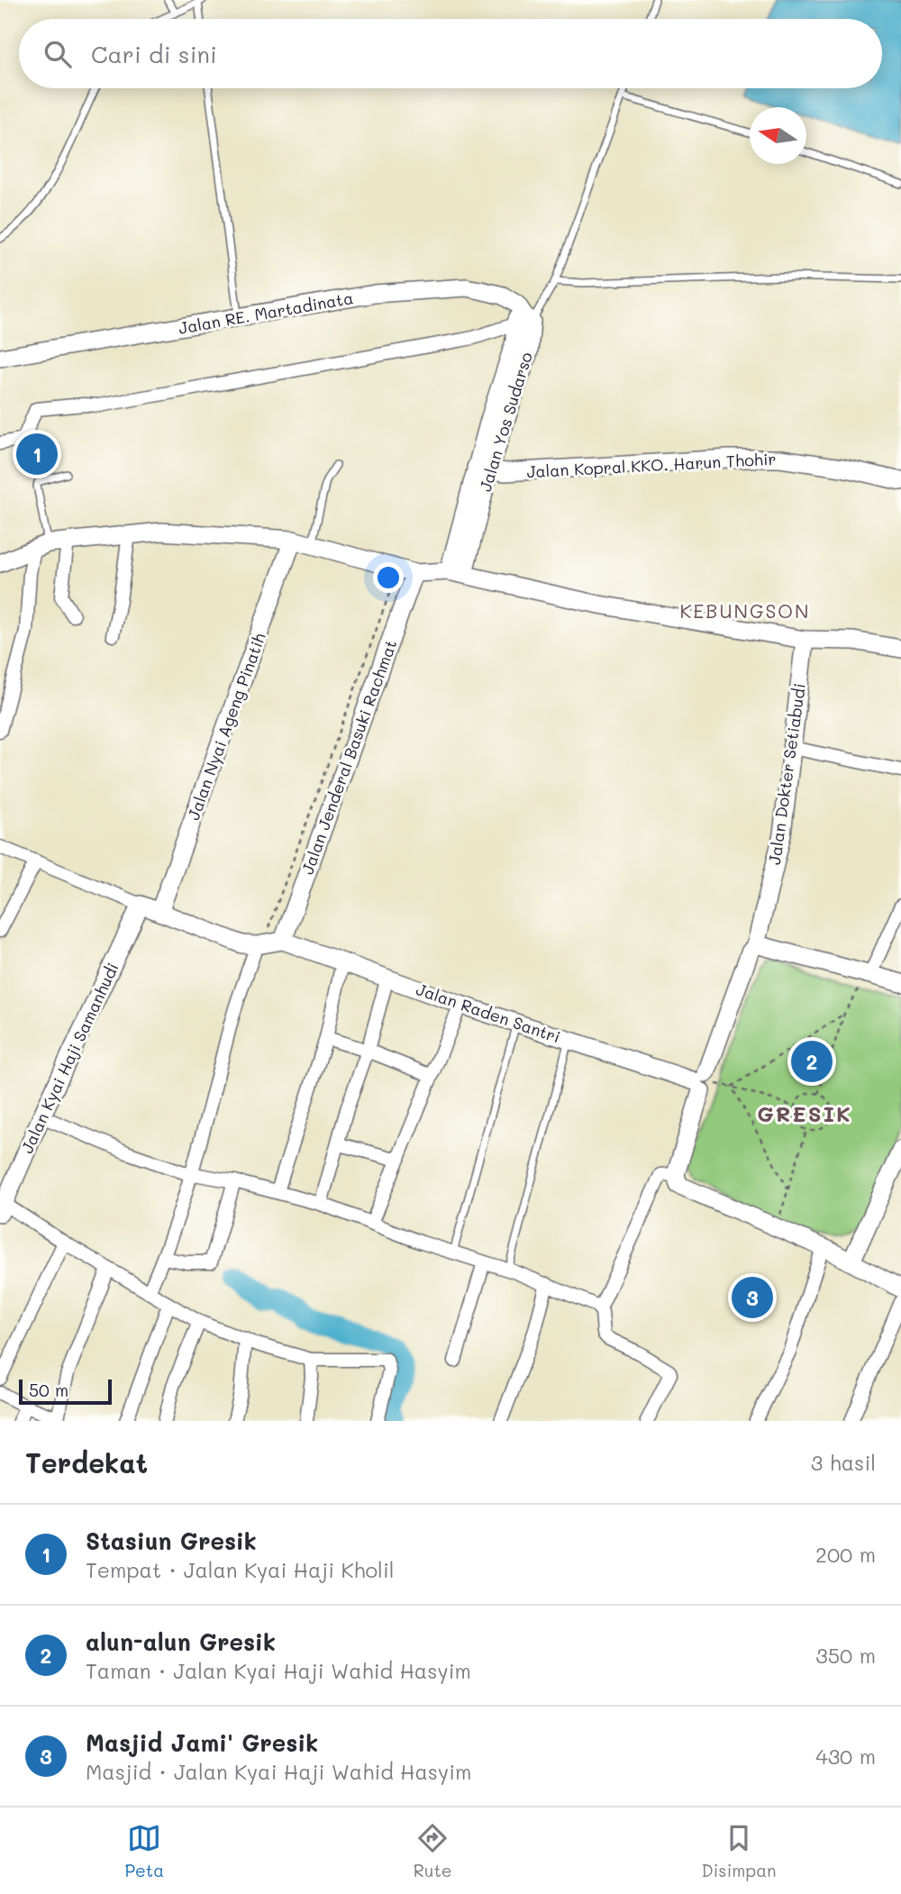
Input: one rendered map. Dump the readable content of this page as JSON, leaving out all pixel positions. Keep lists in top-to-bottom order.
{
  "streets": {
    "main road": [
      "Jalan RE. Martadinata",
      "Jalan Yos Sudarso",
      "Jalan Kopral KKO. Harun Thohir",
      "Jalan Nyai Ageng Pinatih",
      "Jalan Jenderal Basuki Rachmat",
      "Jalan Dokter Setiabudi",
      "Jalan Raden Santri",
      "Jalan Kyai Haji Samanhudi"
    ]
  },
  "crossings": [
    ["Jalan RE. Martadinata", "Jalan Yos Sudarso"],
    ["Jalan Yos Sudarso", "Jalan Kopral KKO. Harun Thohir"],
    ["Jalan Jenderal Basuki Rachmat", "Jalan Raden Santri"],
    ["Jalan Dokter Setiabudi", "Jalan Raden Santri"]
  ],
  "districts": ["KEBUNGSON", "GRESIK"],
  "scale_bar": "50 m",
  "north": "left",
  "page": {
    "search": "Cari di sini",
    "pins": ["1", "2", "3"],
    "scale": "50 m",
    "heading": ["Terdekat", "3 hasil"],
    "list": [
      {
        "mark": "1",
        "name": "Stasiun Gresik",
        "note": "Tempat · Jalan Kyai Haji Kholil",
        "value": "200 m"
      },
      {
        "mark": "2",
        "name": "alun-alun Gresik",
        "note": "Taman · Jalan Kyai Haji Wahid Hasyim",
        "value": "350 m"
      },
      {
        "mark": "3",
        "name": "Masjid Jami' Gresik",
        "note": "Masjid · Jalan Kyai Haji Wahid Hasyim",
        "value": "430 m"
      }
    ],
    "nav": ["Peta", "Rute", "Disimpan"]
  }
}
